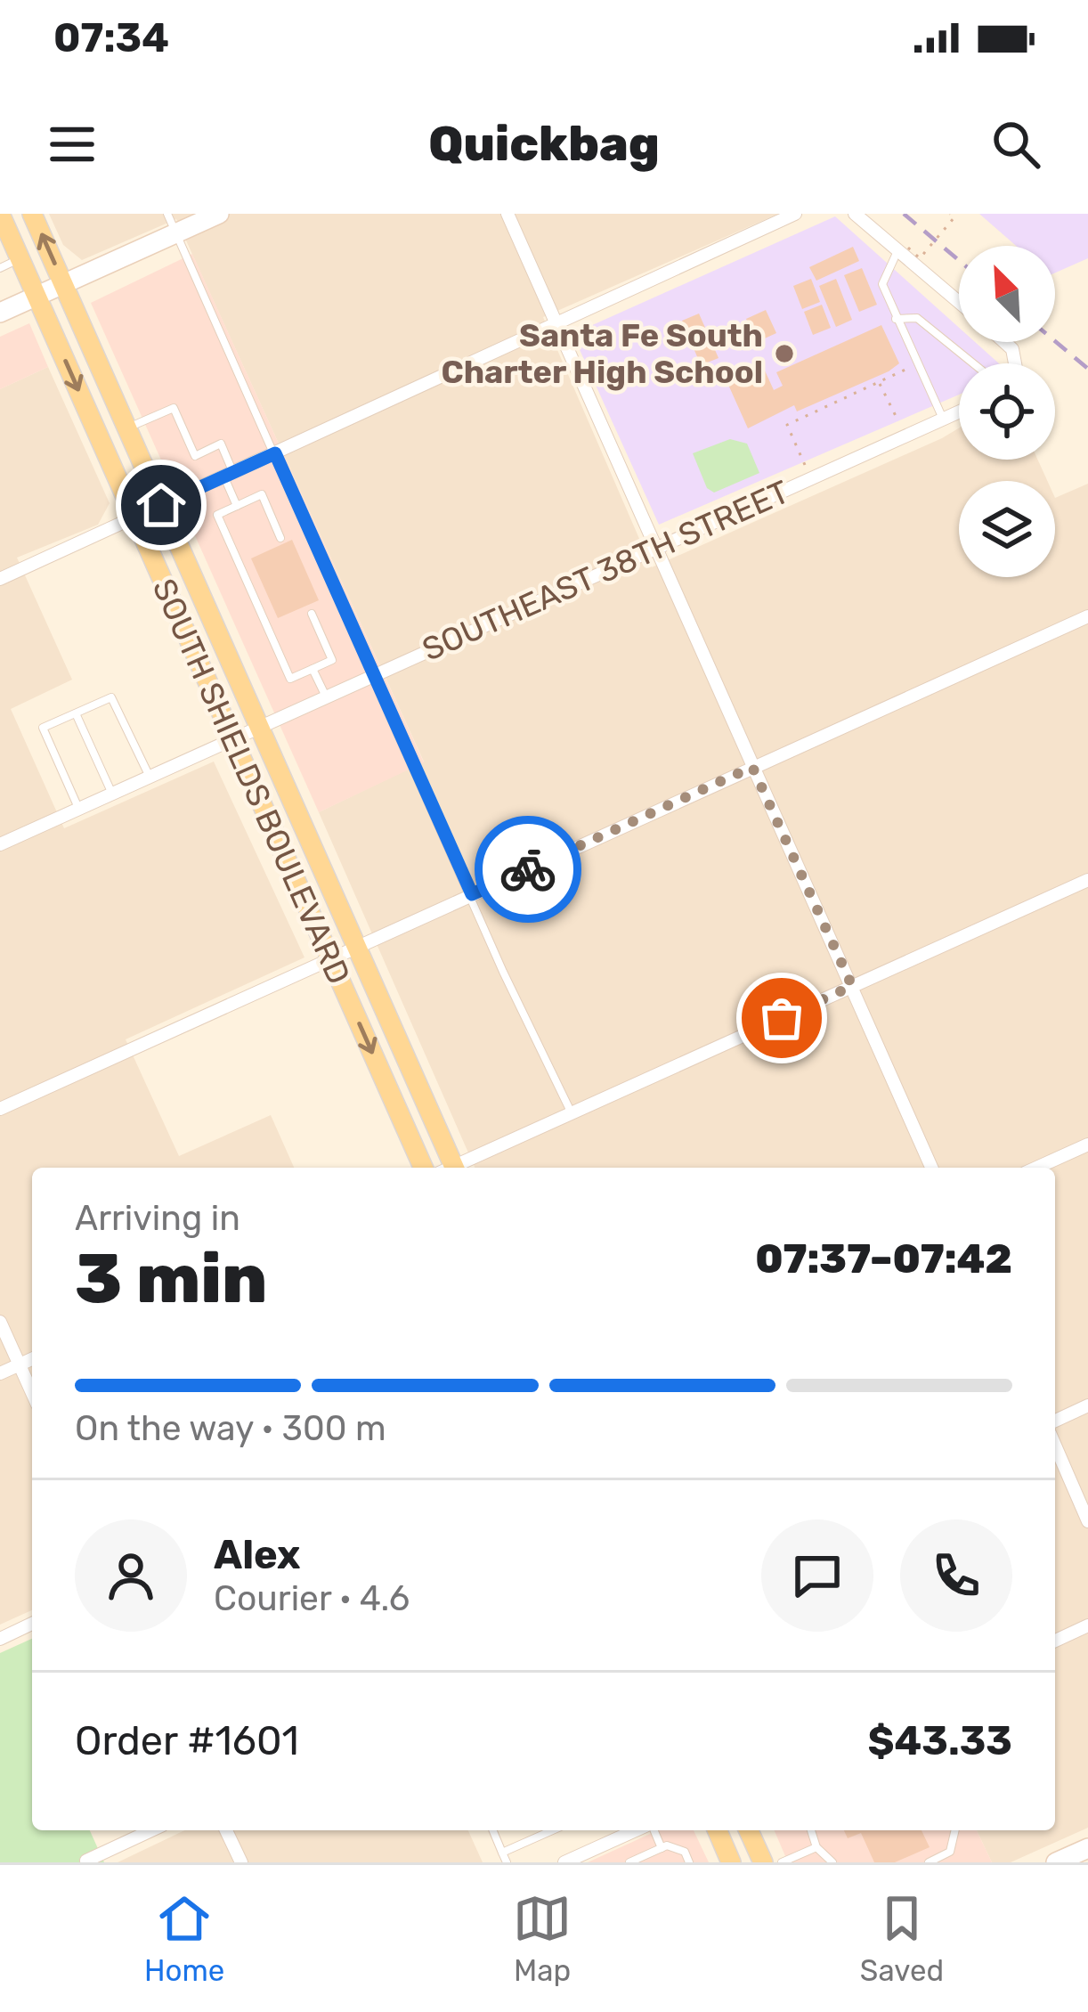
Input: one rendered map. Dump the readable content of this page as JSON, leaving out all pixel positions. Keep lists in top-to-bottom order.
{
  "streets": {
    "main road": ["SOUTH SHIELDS BOULEVARD"],
    "street": ["SOUTHEAST 38TH STREET"]
  },
  "crossings": [
    ["SOUTHEAST 38TH STREET", "SOUTH SHIELDS BOULEVARD"]
  ],
  "places": ["Santa Fe South Charter High School"],
  "north": "top left",
  "page": {
    "status": "07:34",
    "header": "Quickbag",
    "heading": ["3 min", "Arriving in", "07:37–07:42"],
    "panel": [
      "Alex",
      "Courier · 4.6",
      "Order #1601",
      "$43.33"
    ],
    "bar": "On the way · 300 m",
    "tabs": ["Home", "Map", "Saved"]
  }
}
